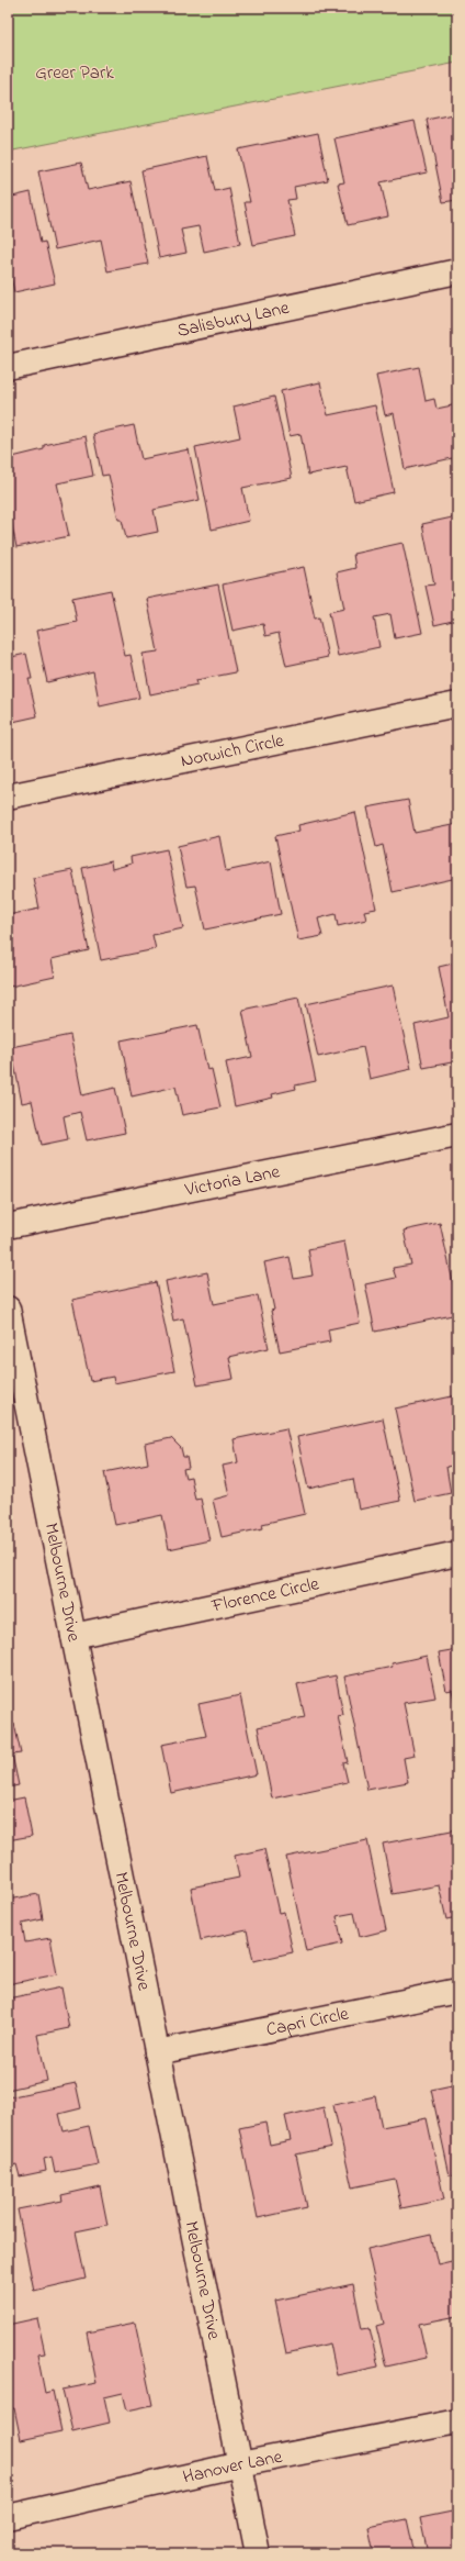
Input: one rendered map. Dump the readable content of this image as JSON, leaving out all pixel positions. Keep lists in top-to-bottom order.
{
  "streets": {
    "street": [
      "Salisbury Lane",
      "Norwich Circle",
      "Victoria Lane",
      "Melbourne Drive",
      "Florence Circle",
      "Capri Circle",
      "Hanover Lane"
    ]
  },
  "crossings": [
    ["Melbourne Drive", "Florence Circle"],
    ["Melbourne Drive", "Capri Circle"],
    ["Melbourne Drive", "Hanover Lane"]
  ],
  "parks": ["Greer Park"]
}
